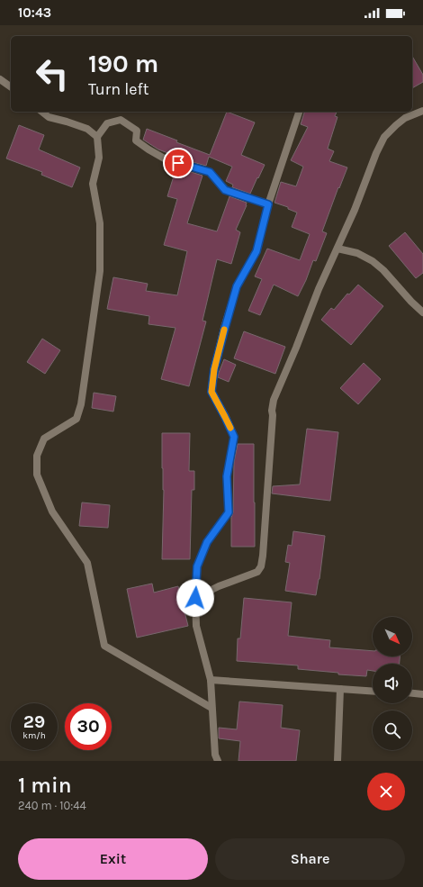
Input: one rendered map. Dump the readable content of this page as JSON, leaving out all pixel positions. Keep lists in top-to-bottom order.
{
  "north": "bottom right",
  "page": {
    "status": "10:43",
    "turn": ["190 m", "Turn left"],
    "speed": "29 km/h",
    "limit": "30",
    "heading": ["1 min", "240 m · 10:44"],
    "buttons": ["Exit", "Share"]
  }
}
